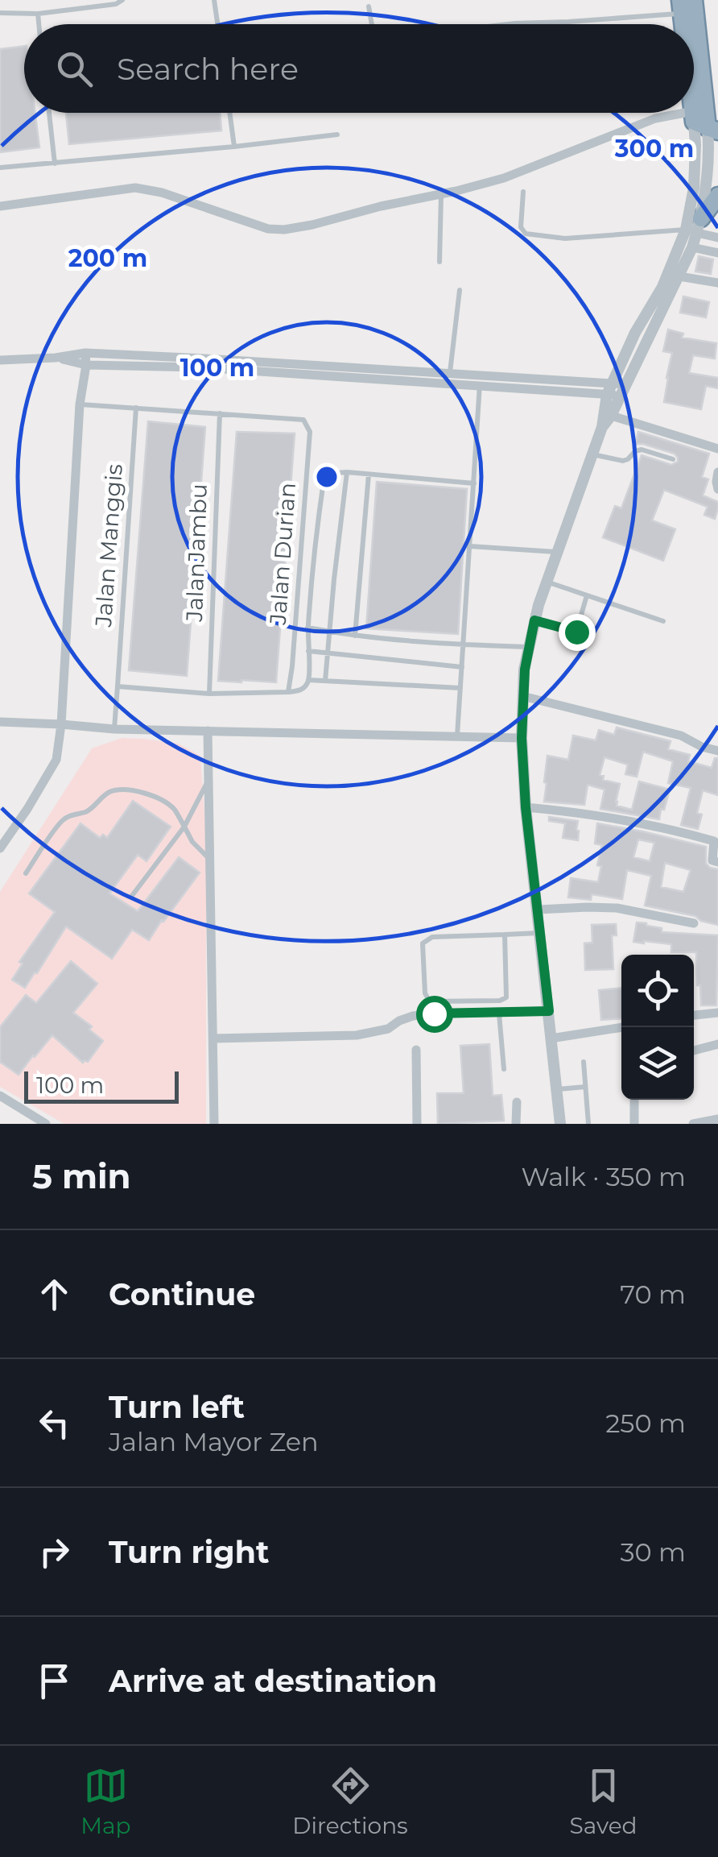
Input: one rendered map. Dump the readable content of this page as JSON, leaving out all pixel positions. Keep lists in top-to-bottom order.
{
  "streets": {
    "lane": ["Jalan Manggis", "JalanJambu", "Jalan Durian"]
  },
  "crossings": [
    ["JalanJambu", "Jalan Durian"]
  ],
  "scale_bar": "100 m",
  "page": {
    "search": "Search here",
    "scale": "100 m",
    "heading": ["5 min", "Walk · 350 m"],
    "list": [
      ["Continue", "70 m"],
      ["Turn left", "Jalan Mayor Zen", "250 m"],
      ["Turn right", "30 m"],
      "Arrive at destination"
    ],
    "nav": ["Map", "Directions", "Saved"]
  },
  "rings": ["300 m", "200 m", "100 m"]
}
